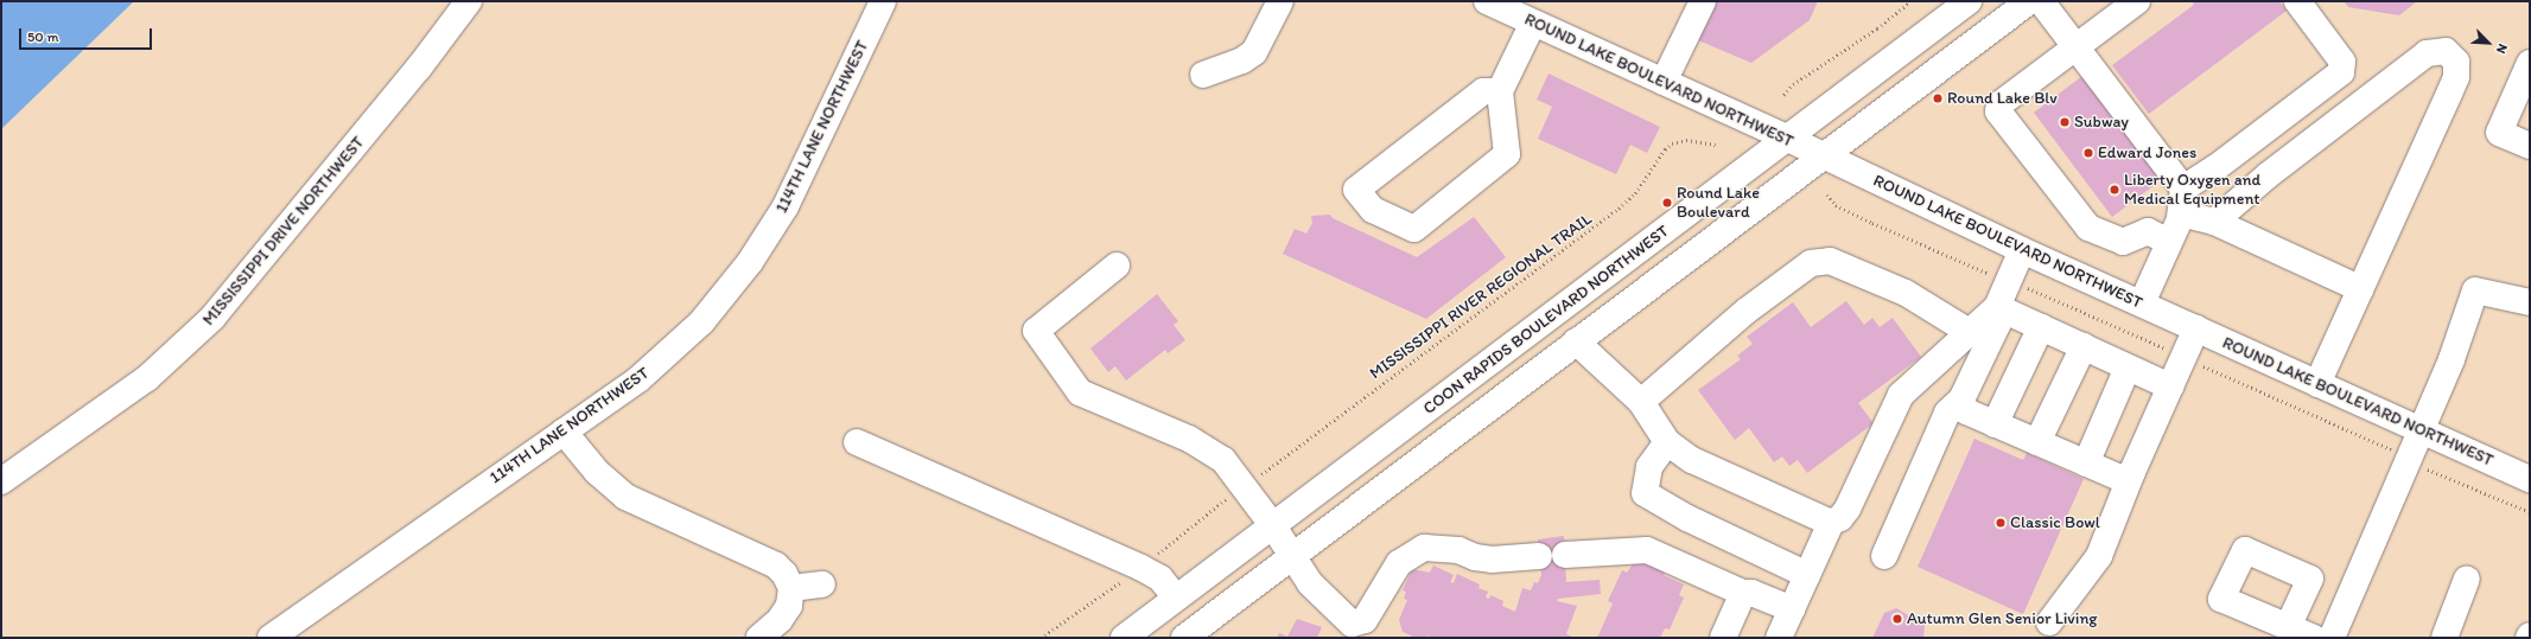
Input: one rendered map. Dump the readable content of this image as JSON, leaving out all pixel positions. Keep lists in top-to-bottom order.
{
  "streets": {
    "main road": [
      "ROUND LAKE BOULEVARD NORTHWEST",
      "114TH LANE NORTHWEST",
      "MISSISSIPPI DRIVE NORTHWEST",
      "COON RAPIDS BOULEVARD NORTHWEST"
    ],
    "path": ["MISSISSIPPI RIVER REGIONAL TRAIL"]
  },
  "crossings": [
    ["ROUND LAKE BOULEVARD NORTHWEST", "COON RAPIDS BOULEVARD NORTHWEST"]
  ],
  "places": [
    "Round Lake Blv",
    "Subway",
    "Edward Jones",
    "Liberty Oxygen and Medical Equipment",
    "Round Lake Boulevard",
    "Classic Bowl",
    "Autumn Glen Senior Living"
  ],
  "scale_bar": "50 m",
  "north": "bottom right"
}
